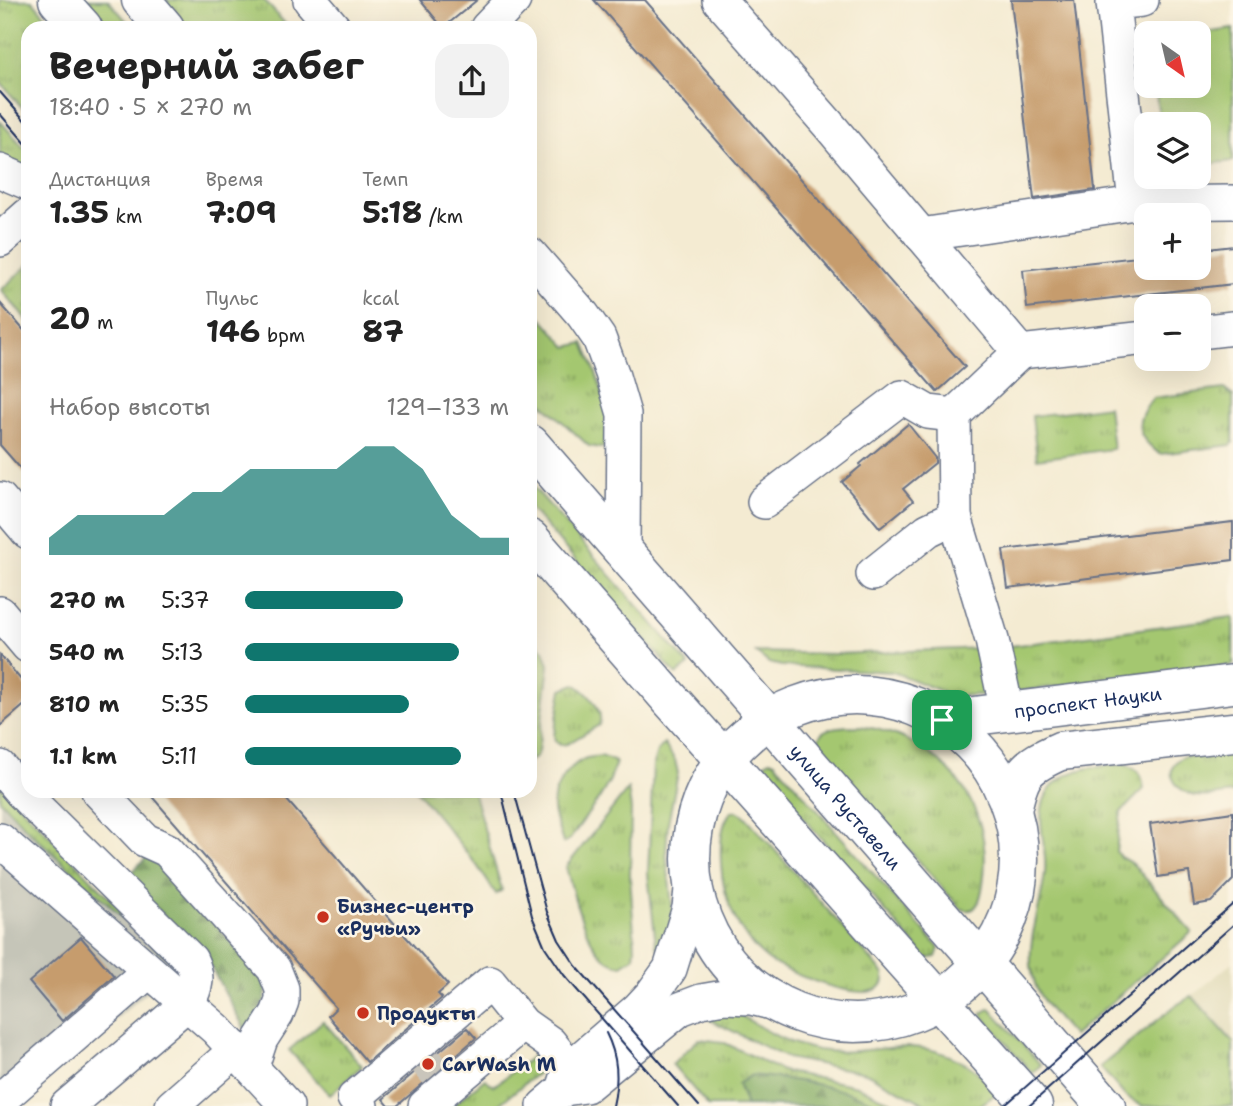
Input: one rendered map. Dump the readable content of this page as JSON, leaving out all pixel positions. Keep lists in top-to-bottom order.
{
  "streets": {
    "main road": ["проспект Науки", "улица Руставели"]
  },
  "places": ["Бизнес-центр «Ручьи»", "Продукты", "CarWash M"],
  "north": "bottom right",
  "page": {
    "map_buttons": ["+", "−"],
    "heading": ["Вечерний забег", "18:40 · 5 × 270 m"],
    "stats": [
      ["Дистанция", "1.35 km"],
      ["Время", "7:09"],
      ["Темп", "5:18 /km"],
      ["20 m"],
      ["Пульс", "146 bpm"],
      ["kcal", "87"]
    ],
    "chart": ["Набор высоты", "129–133 m"],
    "list": [
      {
        "name": "270 m",
        "note": "5:37"
      },
      {
        "name": "540 m",
        "note": "5:13"
      },
      {
        "name": "810 m",
        "note": "5:35"
      },
      {
        "name": "1.1 km",
        "note": "5:11"
      }
    ]
  }
}
